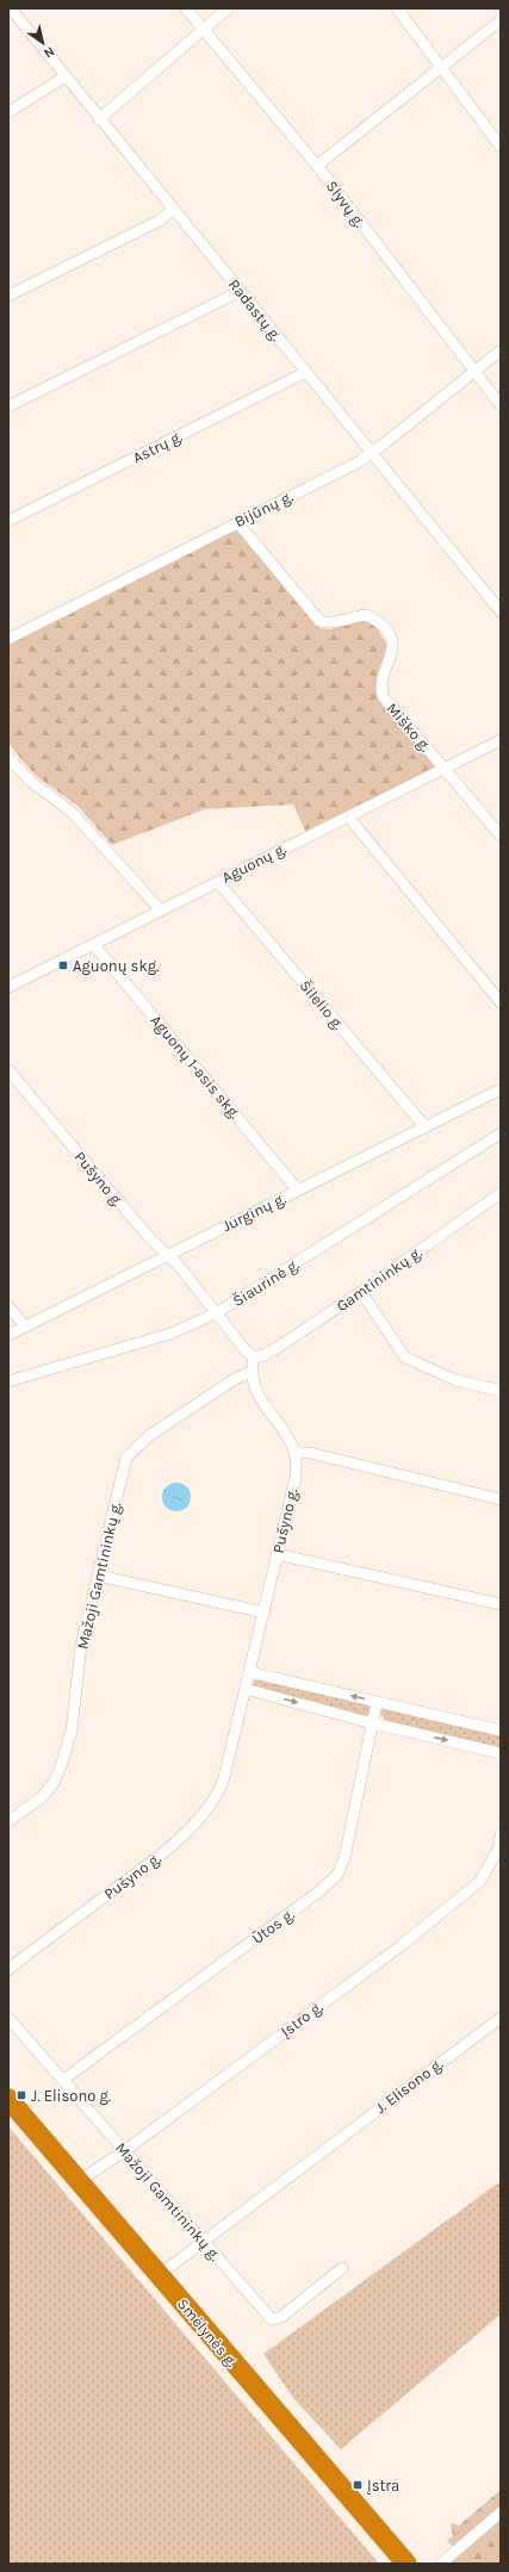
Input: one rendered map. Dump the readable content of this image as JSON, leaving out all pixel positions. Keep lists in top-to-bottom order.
{
  "streets": {
    "highway": ["Smėlynės g."],
    "street": [
      "Slyvų g.",
      "Radastų g.",
      "Astrų g.",
      "Bijūnų g.",
      "Miško g.",
      "Aguonų g.",
      "Šilelio g.",
      "Aguonų 1-asis skg.",
      "Pušyno g.",
      "Jurginų g.",
      "Gamtininkų g.",
      "Šiaurinė g.",
      "Mažoji Gamtininkų g.",
      "Ūtos g.",
      "Įstro g.",
      "J. Elisono g."
    ]
  },
  "crossings": [
    ["Slyvų g.", "Bijūnų g."],
    ["Radastų g.", "Astrų g."],
    ["Radastų g.", "Bijūnų g."],
    ["Bijūnų g.", "Miško g."],
    ["Miško g.", "Aguonų g."],
    ["Aguonų g.", "Šilelio g."],
    ["Aguonų g.", "Aguonų 1-asis skg."],
    ["Šilelio g.", "Jurginų g."],
    ["Aguonų 1-asis skg.", "Jurginų g."],
    ["Pušyno g.", "Jurginų g."],
    ["Pušyno g.", "Gamtininkų g."],
    ["Pušyno g.", "Šiaurinė g."],
    ["Mažoji Gamtininkų g.", "Ūtos g."],
    ["Mažoji Gamtininkų g.", "Įstro g."],
    ["Mažoji Gamtininkų g.", "J. Elisono g."],
    ["Įstro g.", "Smėlynės g."],
    ["J. Elisono g.", "Smėlynės g."]
  ],
  "places": {
    "transit": ["Aguonų skg.", "J. Elisono g.", "Įstra"]
  },
  "north": "bottom right"
}
